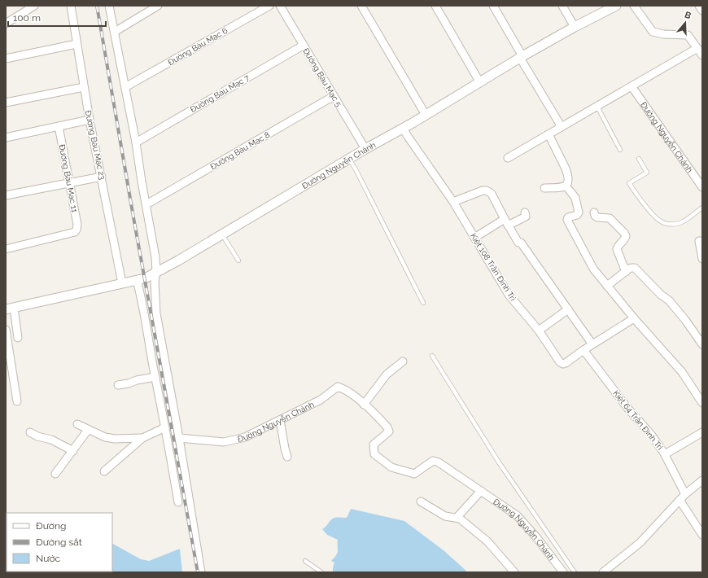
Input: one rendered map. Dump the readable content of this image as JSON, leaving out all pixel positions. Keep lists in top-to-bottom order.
{
  "streets": {
    "street": [
      "Đường Bàu Mạc 6",
      "Đường Bàu Mạc 5",
      "Đường Bàu Mạc 7",
      "Đường Nguyễn Chánh",
      "Đường Bàu Mạc 23",
      "Đường Bàu Mạc 8",
      "Đường Bàu Mạc 11",
      "Kiệt 108 Trần Đình Tri",
      "Kiệt 64 Trần Đình Tri"
    ]
  },
  "crossings": [
    ["Đường Bàu Mạc 5", "Đường Bàu Mạc 7"],
    ["Đường Bàu Mạc 5", "Đường Nguyễn Chánh"],
    ["Đường Bàu Mạc 5", "Đường Bàu Mạc 8"],
    ["Đường Nguyễn Chánh", "Đường Bàu Mạc 23"],
    ["Đường Nguyễn Chánh", "Kiệt 108 Trần Đình Tri"],
    ["Kiệt 108 Trần Đình Tri", "Kiệt 64 Trần Đình Tri"]
  ],
  "legend": ["Đường", "Đường sắt", "Nước"],
  "scale_bar": "100 m",
  "north": "top"
}
